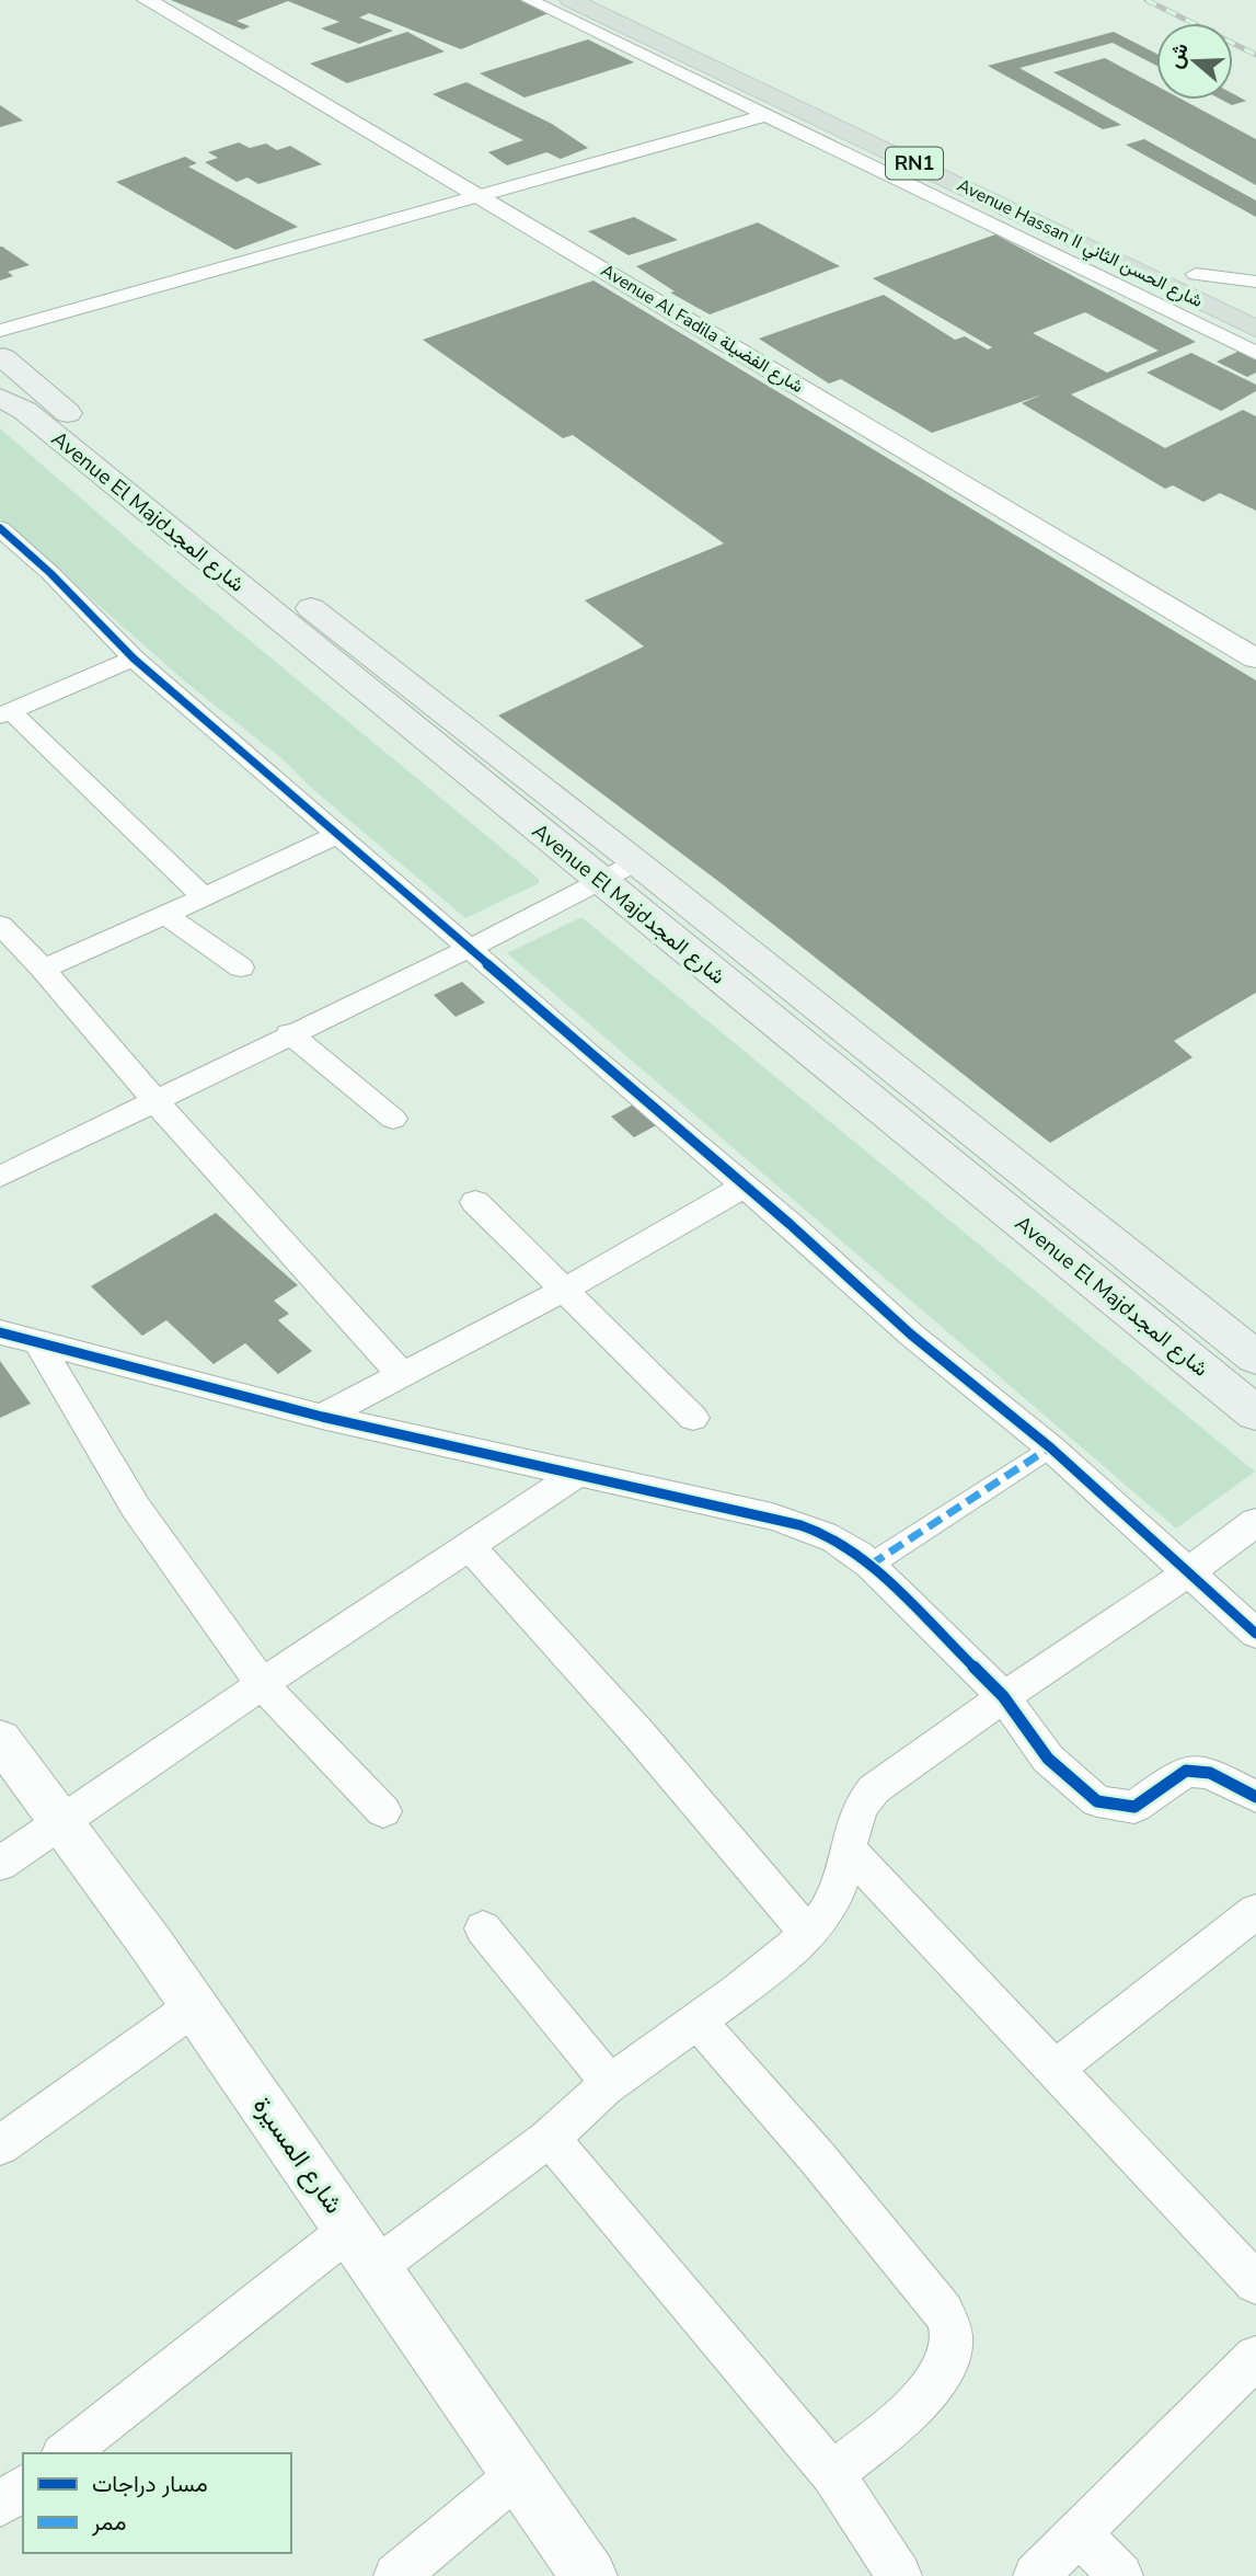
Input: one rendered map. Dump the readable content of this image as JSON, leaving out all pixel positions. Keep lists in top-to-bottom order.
{
  "streets": {
    "main road": ["RN1", "Avenue Hassan II شارع الحسن الثاني", "Avenue El Majdشارع المجد"],
    "street": ["Avenue Al Fadila شارع الفضيلة", "شارع المسيرة"]
  },
  "legend": ["مسار دراجات", "ممر"],
  "north": "left"
}
